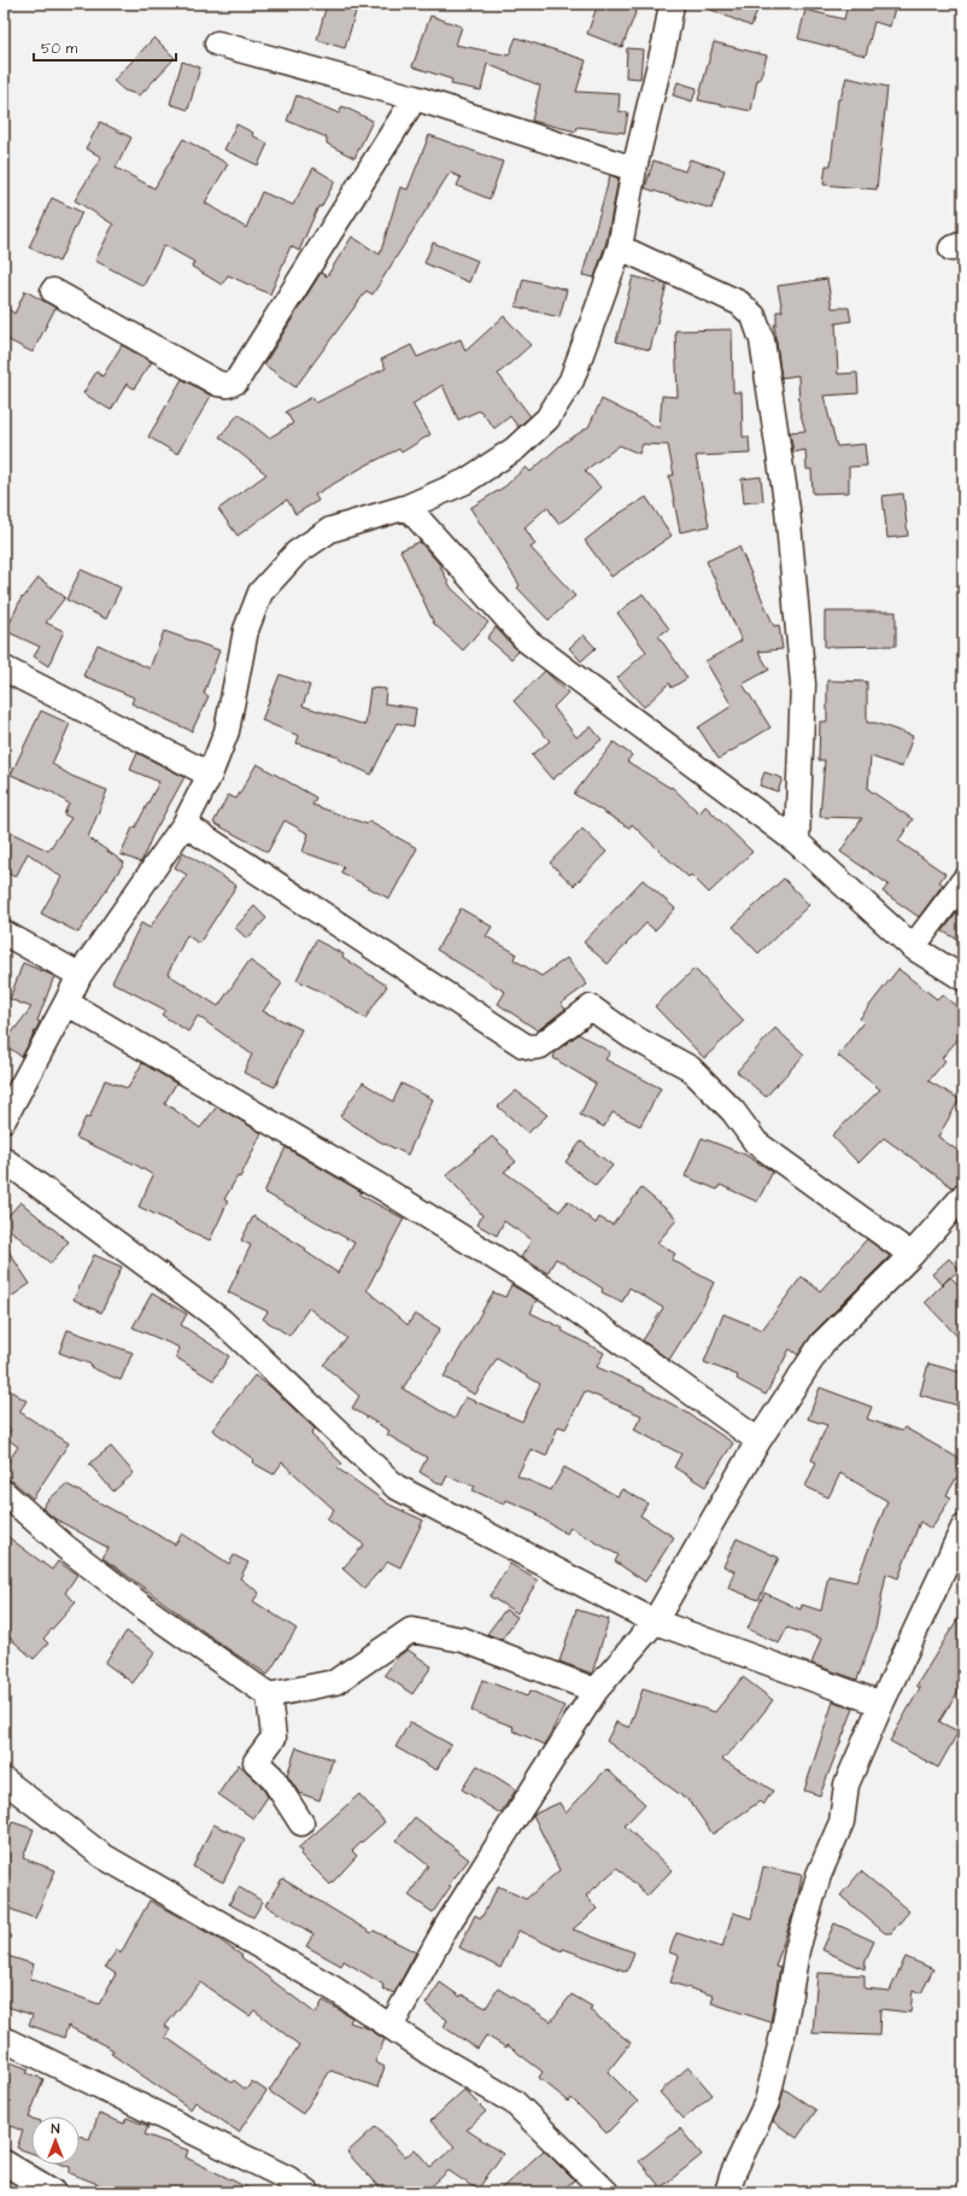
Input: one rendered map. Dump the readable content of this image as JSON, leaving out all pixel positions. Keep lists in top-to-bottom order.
{
  "scale_bar": "50 m",
  "north": "top"
}
